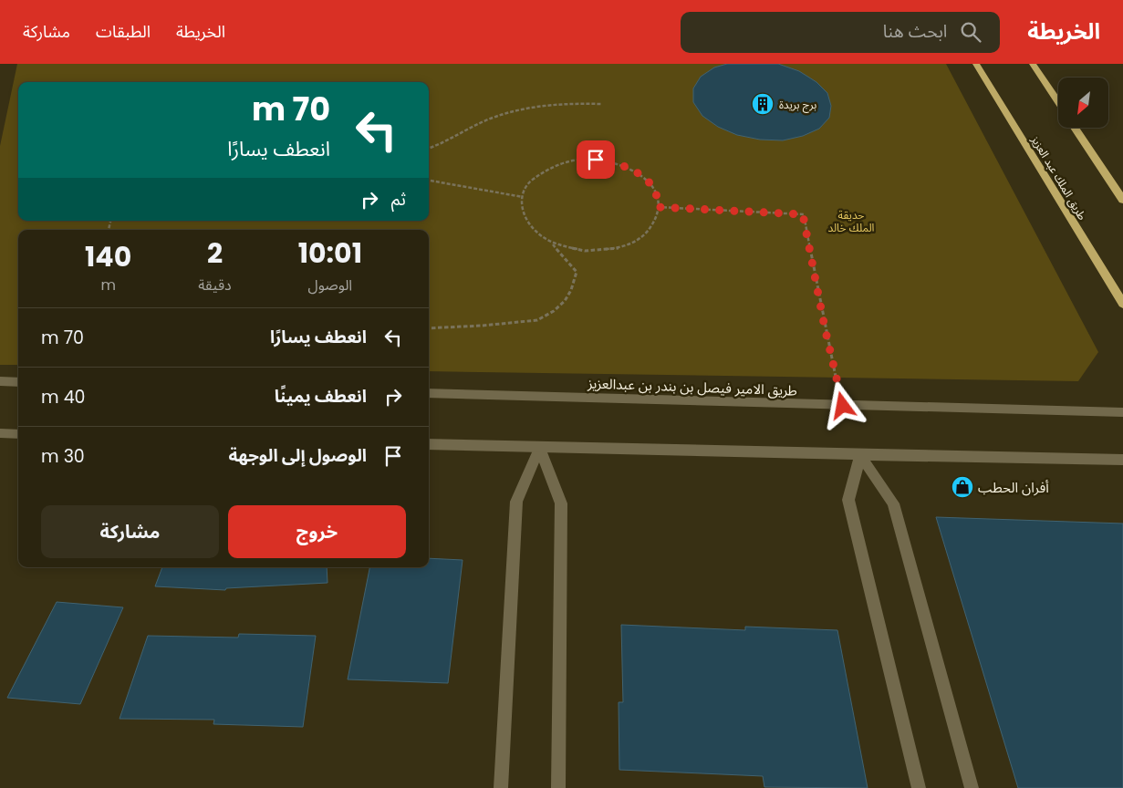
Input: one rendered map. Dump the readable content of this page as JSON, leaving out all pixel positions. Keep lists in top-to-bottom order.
{
  "streets": {
    "highway": ["طريق الملك عبد العزيز"],
    "street": ["طريق الامير فيصل بن بندر بن عبدالعزيز"]
  },
  "parks": ["حديقة الملك خالد"],
  "places": {
    "building": ["برج بريدة"],
    "shop": ["أفران الحطب"]
  },
  "north": "bottom left",
  "page": {
    "header": "الخريطة",
    "search": "ابحث هنا",
    "nav": ["الخريطة", "الطبقات", "مشاركة"],
    "turn": ["70 m", "انعطف يسارًا"],
    "then": "ثم",
    "eta": [
      "10:01",
      "الوصول",
      "2",
      "دقيقة",
      "140",
      "m"
    ],
    "list": [
      {
        "name": "انعطف يسارًا",
        "value": "70 m"
      },
      {
        "name": "انعطف يمينًا",
        "value": "40 m"
      },
      {
        "name": "الوصول إلى الوجهة",
        "value": "30 m"
      }
    ],
    "buttons": ["خروج", "مشاركة"]
  }
}
